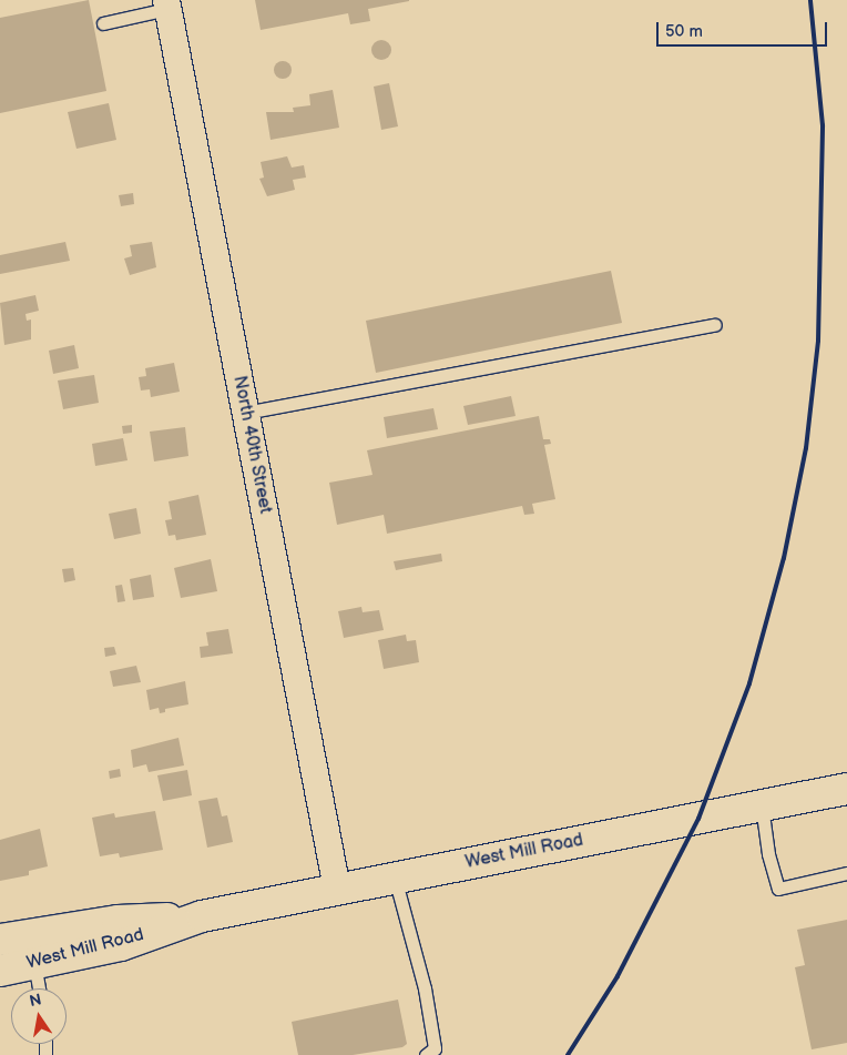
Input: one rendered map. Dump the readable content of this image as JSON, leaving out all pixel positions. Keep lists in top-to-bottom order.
{
  "streets": {
    "main road": ["West Mill Road"],
    "street": ["North 40th Street"]
  },
  "crossings": [
    ["North 40th Street", "West Mill Road"]
  ],
  "scale_bar": "50 m",
  "north": "top"
}
